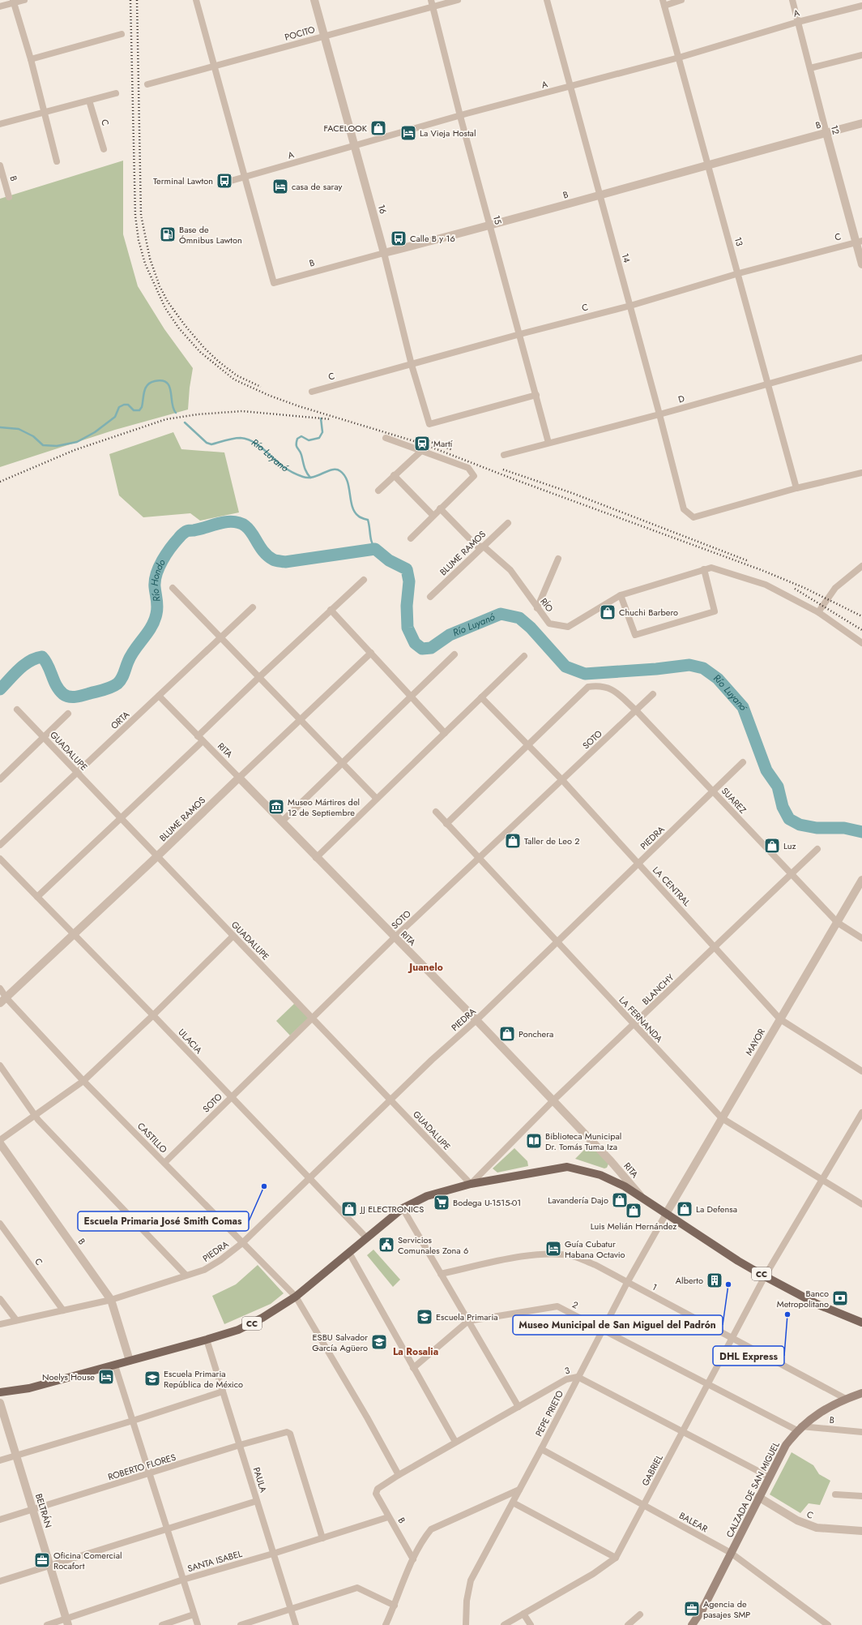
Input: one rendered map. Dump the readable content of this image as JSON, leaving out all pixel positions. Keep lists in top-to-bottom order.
{
  "streets": {
    "main road": ["CC", "CALZADA DE SAN MIGUEL"],
    "street": [
      "A",
      "POCITO",
      "C",
      "B",
      "12",
      "16",
      "15",
      "13",
      "14",
      "D",
      "BLUME RAMOS",
      "RÍO",
      "ORTA",
      "SOTO",
      "RITA",
      "GUADALUPE",
      "SUAREZ",
      "PIEDRA",
      "LA CENTRAL",
      "BLANCHY",
      "LA FERNANDA",
      "ULACIA",
      "MAYOR",
      "CASTILLO",
      "1",
      "2",
      "3",
      "PEPE PRIETO",
      "ROBERTO FLORES",
      "GABRIEL",
      "PAULA",
      "BELTRÁN",
      "BALEAR",
      "SANTA ISABEL"
    ]
  },
  "crossings": [
    ["A", "B"],
    ["A", "12"],
    ["A", "16"],
    ["A", "15"],
    ["A", "13"],
    ["A", "14"],
    ["POCITO", "16"],
    ["POCITO", "15"],
    ["C", "12"],
    ["C", "16"],
    ["C", "15"],
    ["C", "13"],
    ["C", "14"],
    ["C", "PIEDRA"],
    ["C", "CALZADA DE SAN MIGUEL"],
    ["B", "12"],
    ["B", "16"],
    ["B", "15"],
    ["B", "13"],
    ["B", "14"],
    ["B", "PIEDRA"],
    ["B", "CC"],
    ["B", "2"],
    ["B", "3"],
    ["B", "CALZADA DE SAN MIGUEL"],
    ["B", "SANTA ISABEL"],
    ["16", "15"],
    ["15", "D"],
    ["13", "14"],
    ["13", "D"],
    ["14", "D"],
    ["BLUME RAMOS", "RÍO"],
    ["BLUME RAMOS", "RITA"],
    ["BLUME RAMOS", "GUADALUPE"],
    ["BLUME RAMOS", "ULACIA"],
    ["BLUME RAMOS", "CASTILLO"],
    ["ORTA", "RITA"],
    ["ORTA", "GUADALUPE"],
    ["SOTO", "RITA"],
    ["SOTO", "GUADALUPE"],
    ["SOTO", "SUAREZ"],
    ["SOTO", "LA CENTRAL"],
    ["SOTO", "LA FERNANDA"],
    ["SOTO", "ULACIA"],
    ["SOTO", "CASTILLO"],
    ["RITA", "PIEDRA"],
    ["RITA", "BLANCHY"],
    ["RITA", "CC"],
    ["GUADALUPE", "PIEDRA"],
    ["GUADALUPE", "BLANCHY"],
    ["GUADALUPE", "CC"],
    ["SUAREZ", "PIEDRA"],
    ["SUAREZ", "LA CENTRAL"],
    ["SUAREZ", "BLANCHY"],
    ["SUAREZ", "MAYOR"],
    ["PIEDRA", "LA CENTRAL"],
    ["PIEDRA", "LA FERNANDA"],
    ["PIEDRA", "ULACIA"],
    ["PIEDRA", "CASTILLO"],
    ["LA CENTRAL", "BLANCHY"],
    ["LA CENTRAL", "MAYOR"],
    ["BLANCHY", "LA FERNANDA"],
    ["BLANCHY", "CC"],
    ["LA FERNANDA", "MAYOR"],
    ["LA FERNANDA", "GABRIEL"],
    ["ULACIA", "CC"],
    ["MAYOR", "CC"],
    ["MAYOR", "PEPE PRIETO"],
    ["CASTILLO", "CC"],
    ["CASTILLO", "3"],
    ["CC", "PEPE PRIETO"],
    ["CC", "GABRIEL"],
    ["CC", "PAULA"],
    ["1", "PEPE PRIETO"],
    ["1", "GABRIEL"],
    ["1", "CALZADA DE SAN MIGUEL"],
    ["2", "PEPE PRIETO"],
    ["2", "GABRIEL"],
    ["2", "CALZADA DE SAN MIGUEL"],
    ["3", "PEPE PRIETO"],
    ["3", "GABRIEL"],
    ["3", "CALZADA DE SAN MIGUEL"],
    ["PEPE PRIETO", "BALEAR"],
    ["ROBERTO FLORES", "PAULA"],
    ["ROBERTO FLORES", "BELTRÁN"],
    ["ROBERTO FLORES", "SANTA ISABEL"],
    ["GABRIEL", "BALEAR"],
    ["PAULA", "SANTA ISABEL"],
    ["CALZADA DE SAN MIGUEL", "BALEAR"],
    ["BELTRÁN", "SANTA ISABEL"]
  ],
  "districts": ["Juanelo", "La Rosalia"],
  "water": ["Río Luyanó", "Río Hondo"],
  "places": {
    "shop": [
      "FACELOOK",
      "Chuchi Barbero",
      "Taller de Leo 2",
      "Luz",
      "Ponchera",
      "Lavandería Dajo",
      "JJ ELECTRONICS",
      "La Defensa",
      "Luis Melián Hernández"
    ],
    "hotel": [
      "La Vieja Hostal",
      "casa de saray",
      "Guía Cubatur Habana Octavio",
      "Noelys House"
    ],
    "bus stop": ["Terminal Lawton", "Calle B y 16"],
    "fuel station": ["Base de Ómnibus Lawton"],
    "station": ["Martí"],
    "museum": ["Museo Mártires del 12 de Septiembre"],
    "library": ["Biblioteca Municipal Dr. Tomás Tuma Iza"],
    "other": ["Escuela Primaria José Smith Comas", "Museo Municipal de San Miguel del Padrón", "DHL Express"],
    "supermarket": ["Bodega U-1515-01"],
    "public building": ["Servicios Comunales Zona 6"],
    "building": ["Alberto"],
    "bank": ["Banco Metropolitano"],
    "school or university": ["Escuela Primaria", "ESBU Salvador García Agüero", "Escuela Primaria República de México"],
    "office": ["Oficina Comercial Rocafort", "Agencia de pasajes SMP"]
  }
}
